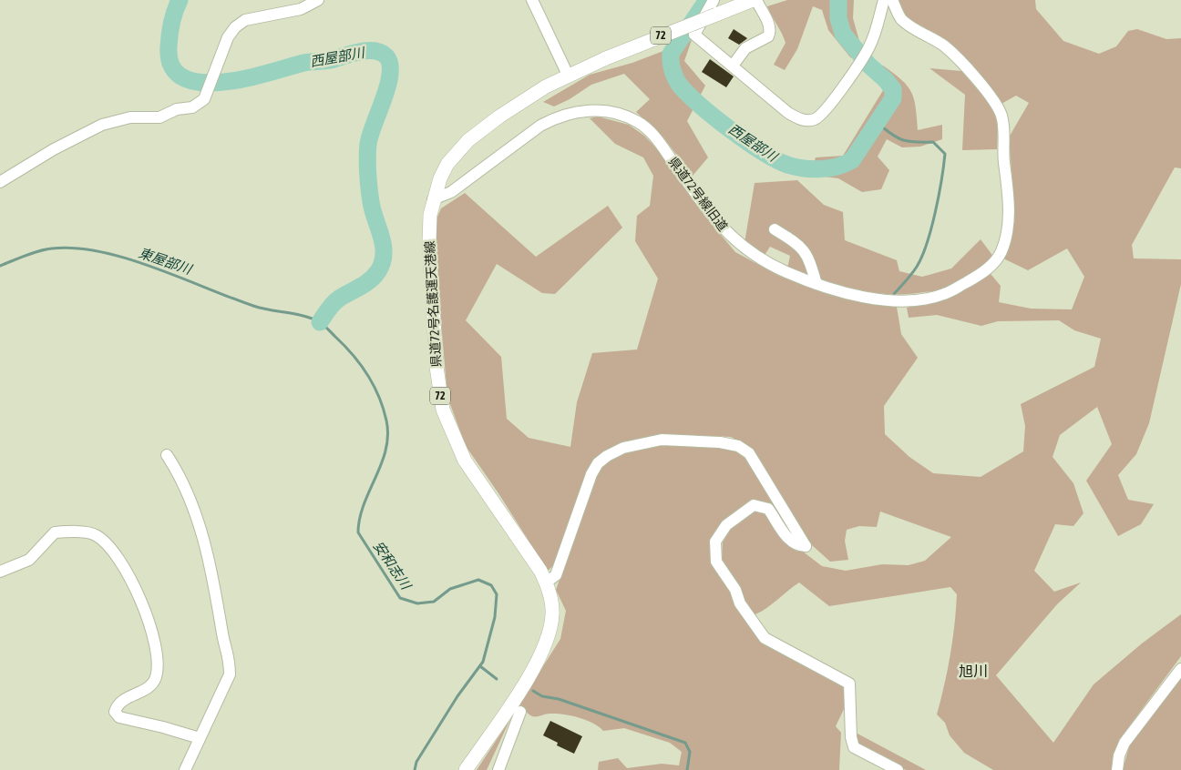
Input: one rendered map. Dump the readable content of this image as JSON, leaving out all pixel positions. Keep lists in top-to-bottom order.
{
  "streets": {
    "main road": ["72", "県道72号名護運天港線"],
    "street": ["県道72号線旧道"]
  },
  "crossings": [
    ["県道72号線旧道", "県道72号名護運天港線"]
  ],
  "districts": ["旭川"],
  "water": ["西屋部川", "東屋部川", "安和志川"]
}
